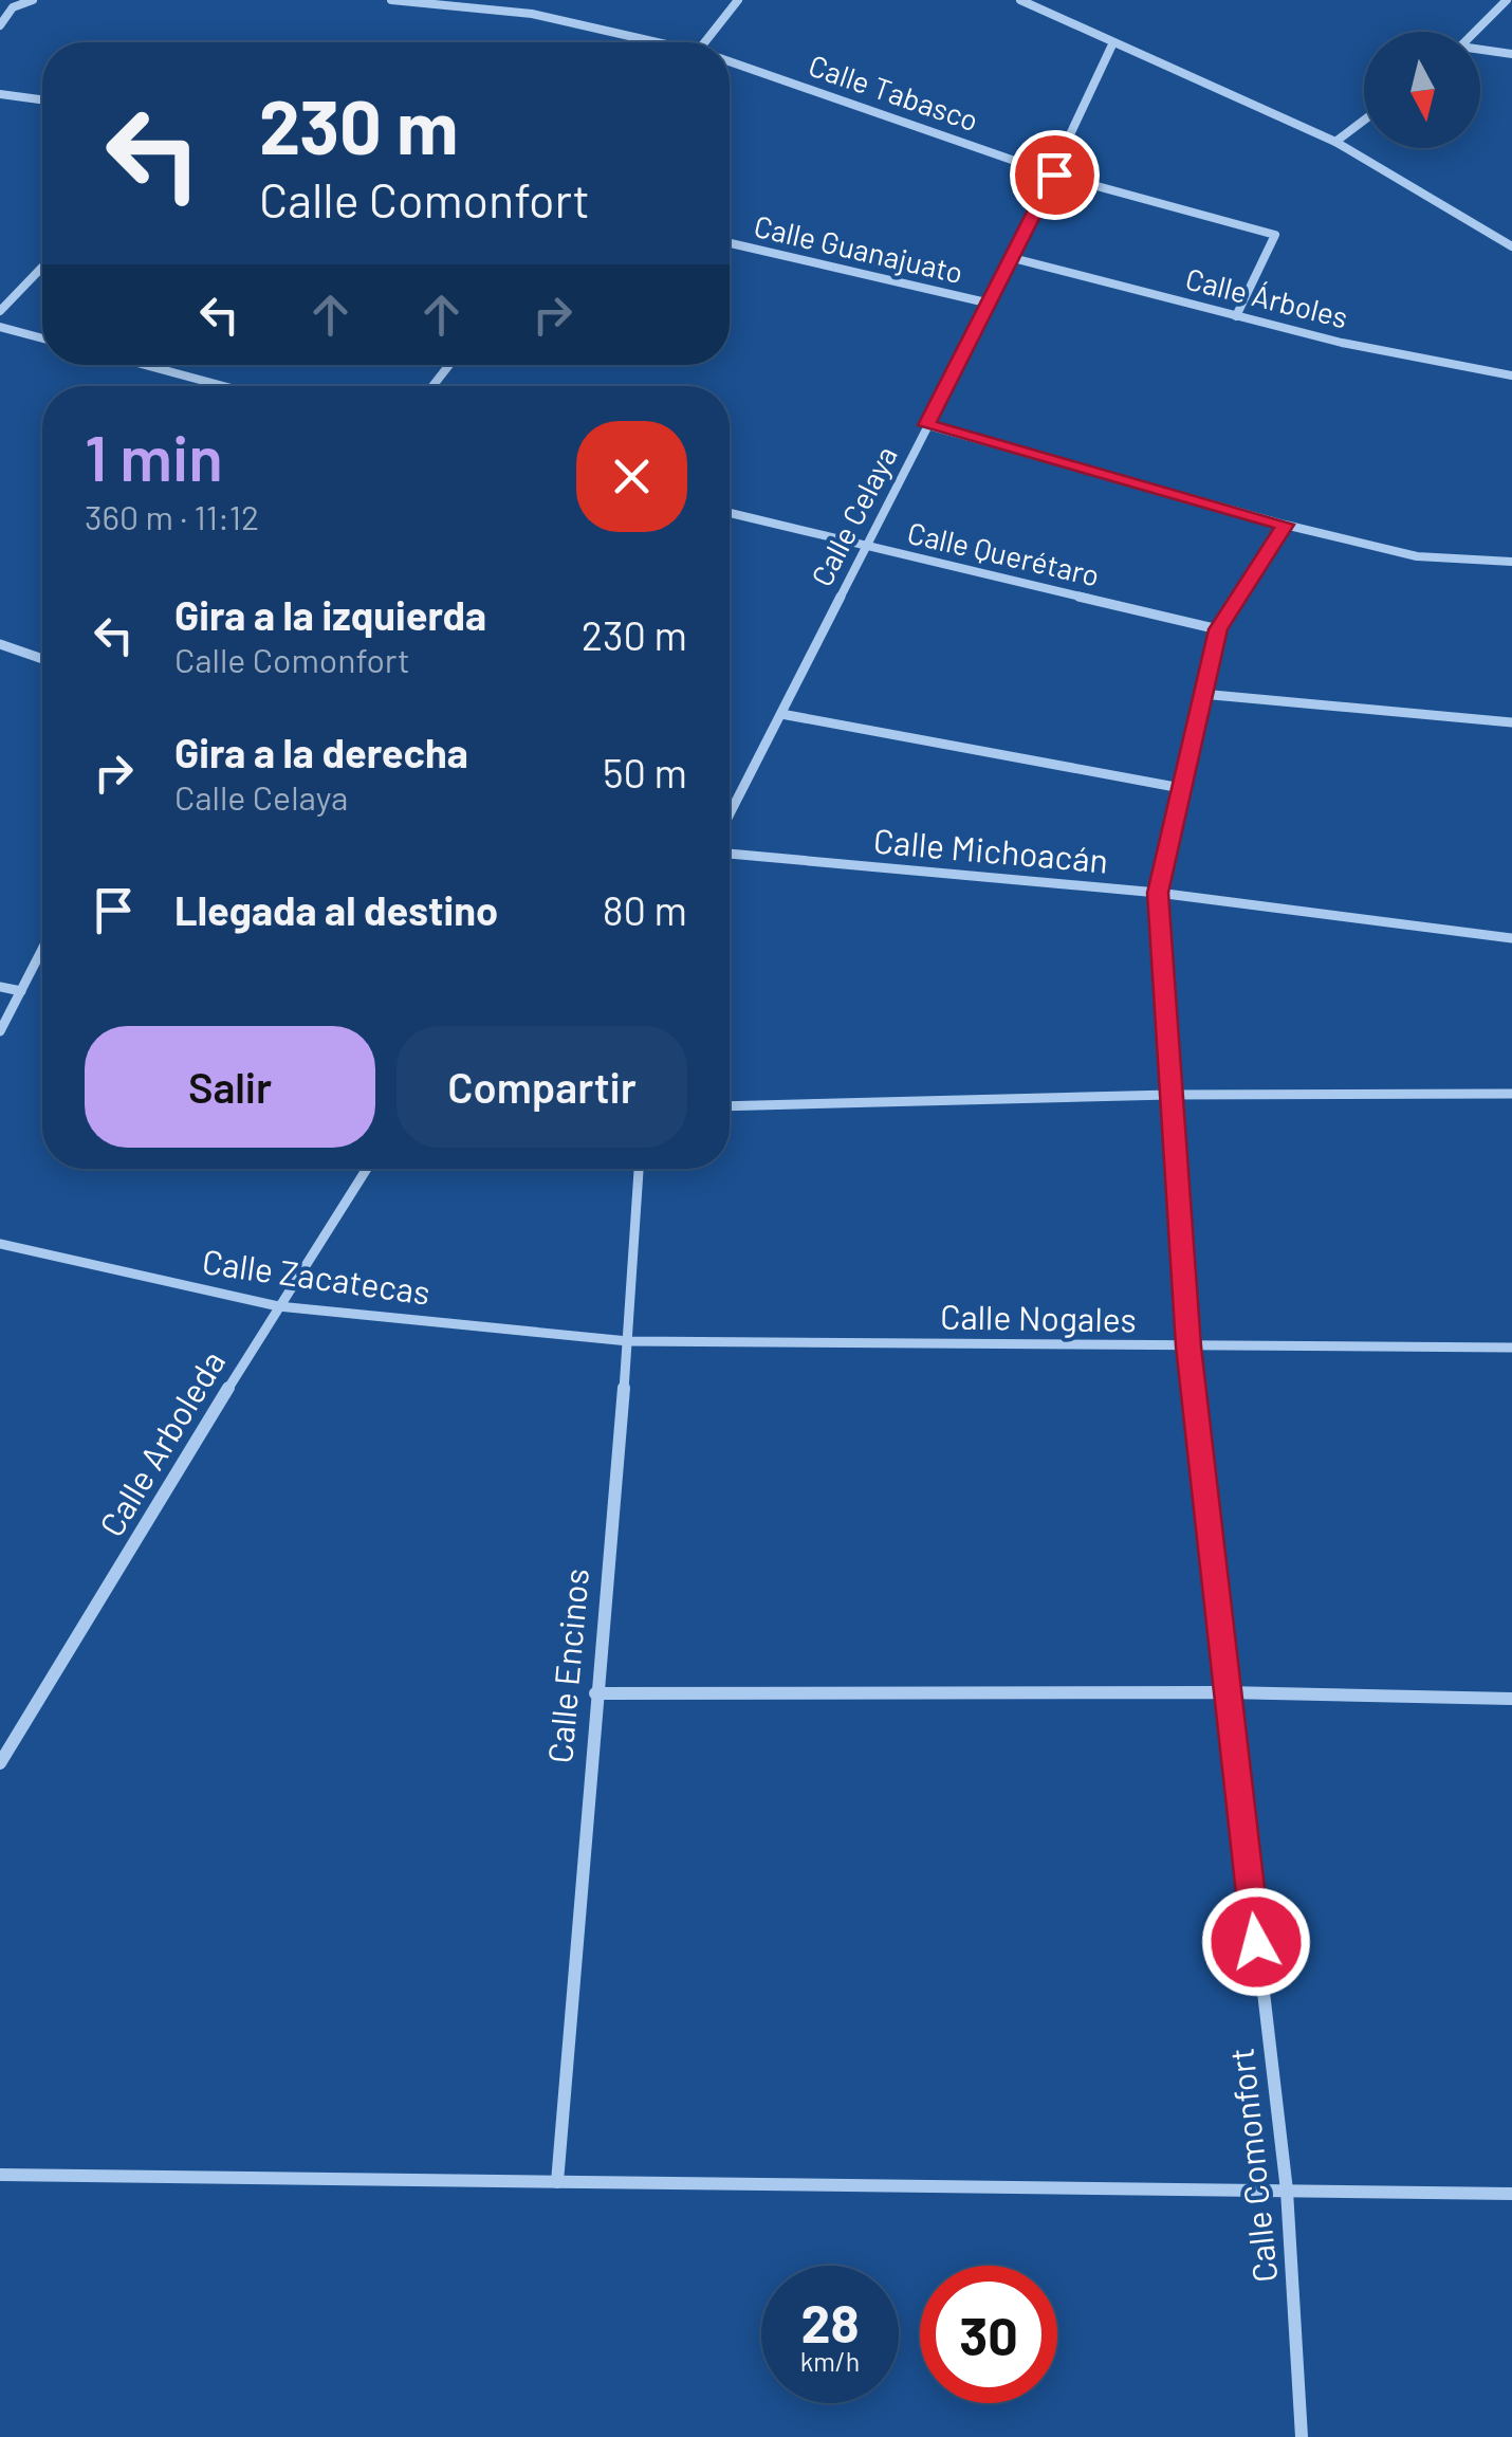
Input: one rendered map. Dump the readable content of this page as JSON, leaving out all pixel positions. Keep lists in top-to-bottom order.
{
  "streets": {
    "street": [
      "Calle Tabasco",
      "Calle Guanajuato",
      "Calle Árboles",
      "Calle Celaya",
      "Calle Querétaro",
      "Calle Michoacán",
      "Calle Zacatecas",
      "Calle Nogales",
      "Calle Arboleda",
      "Calle Encinos",
      "Calle Comonfort"
    ]
  },
  "crossings": [
    ["Calle Tabasco", "Calle Árboles"],
    ["Calle Tabasco", "Calle Celaya"],
    ["Calle Guanajuato", "Calle Celaya"],
    ["Calle Árboles", "Calle Celaya"],
    ["Calle Celaya", "Calle Querétaro"],
    ["Calle Querétaro", "Calle Comonfort"],
    ["Calle Michoacán", "Calle Comonfort"],
    ["Calle Zacatecas", "Calle Nogales"],
    ["Calle Zacatecas", "Calle Arboleda"],
    ["Calle Zacatecas", "Calle Encinos"],
    ["Calle Nogales", "Calle Encinos"],
    ["Calle Nogales", "Calle Comonfort"]
  ],
  "north": "bottom",
  "page": {
    "turn": ["230 m", "Calle Comonfort"],
    "heading": ["1 min", "360 m · 11:12"],
    "list": [
      {
        "name": "Gira a la izquierda",
        "note": "Calle Comonfort",
        "value": "230 m"
      },
      {
        "name": "Gira a la derecha",
        "note": "Calle Celaya",
        "value": "50 m"
      },
      {
        "name": "Llegada al destino",
        "value": "80 m"
      }
    ],
    "buttons": ["Salir", "Compartir"],
    "speed": "28 km/h",
    "limit": "30"
  }
}
